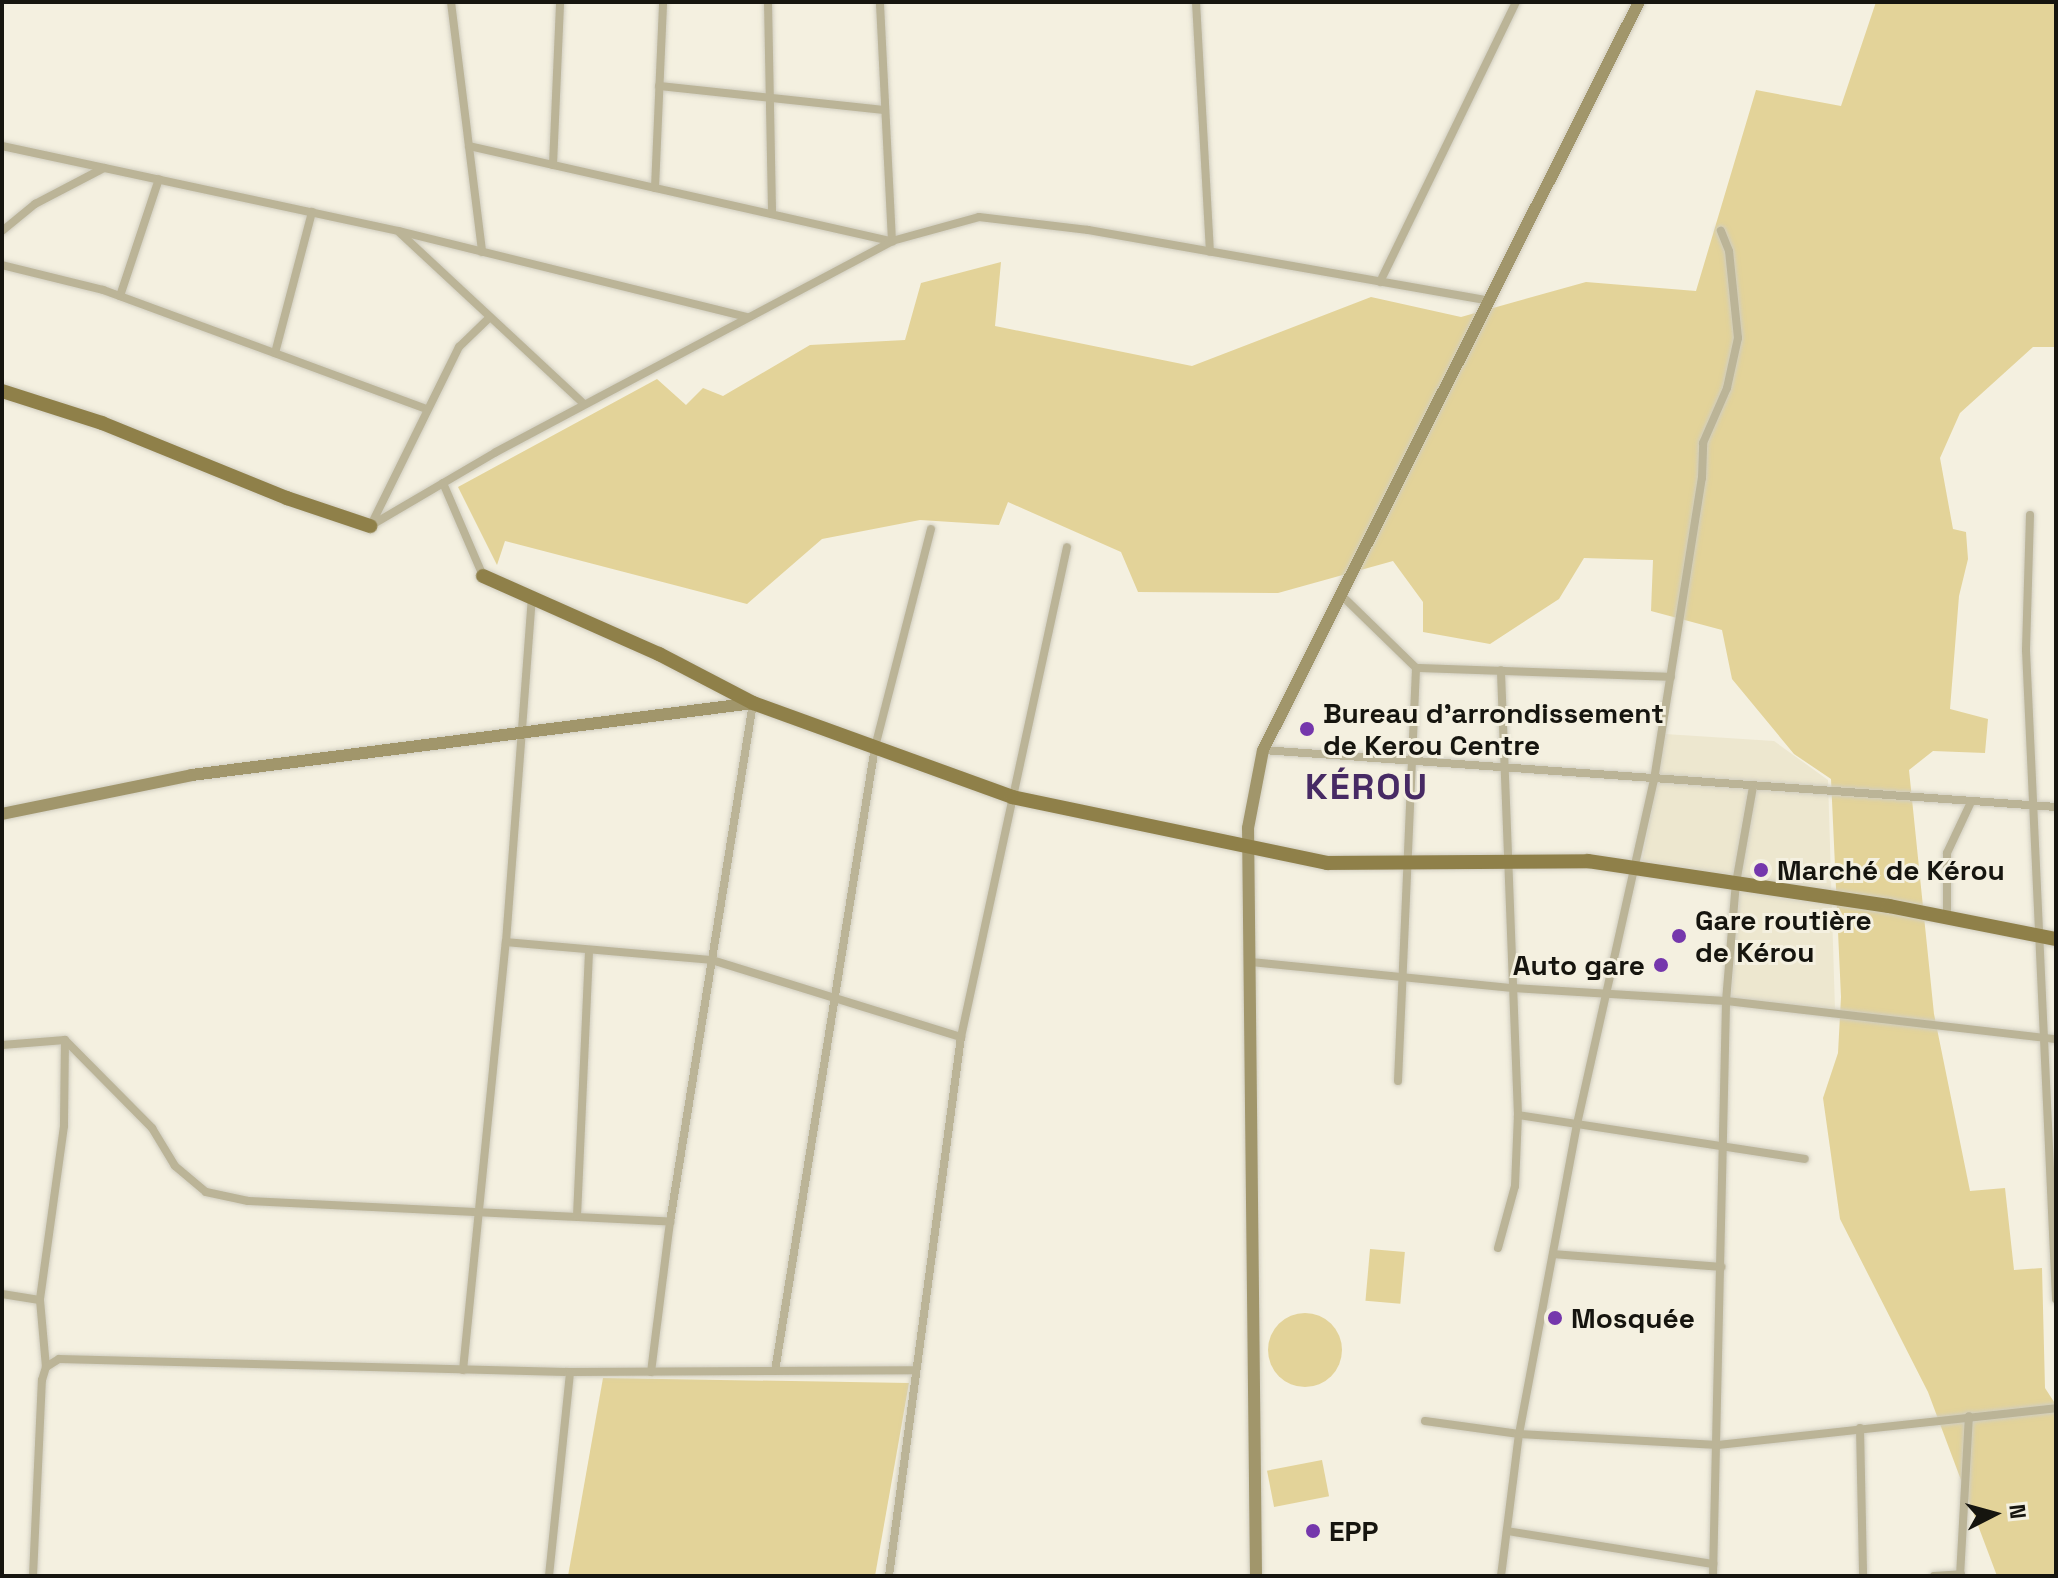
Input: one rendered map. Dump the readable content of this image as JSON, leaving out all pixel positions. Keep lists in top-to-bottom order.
{
  "districts": ["KÉROU"],
  "places": [
    "Bureau d'arrondissement de Kerou Centre",
    "Marché de Kérou",
    "Gare routière de Kérou",
    "Auto gare",
    "Mosquée",
    "EPP"
  ],
  "north": "right"
}
